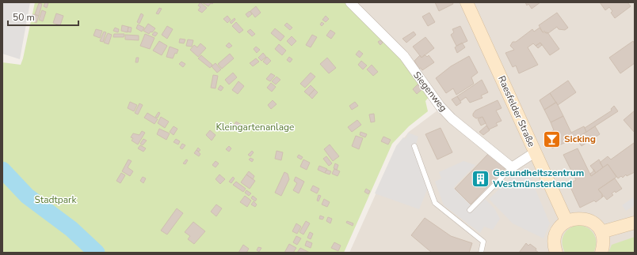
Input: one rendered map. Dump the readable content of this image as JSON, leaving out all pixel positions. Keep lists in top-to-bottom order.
{
  "streets": {
    "main road": ["Raesfelder Straße"],
    "street": ["Siegenweg"]
  },
  "parks": ["Kleingartenanlage", "Stadtpark"],
  "places": {
    "bar": ["Sicking"],
    "building": ["Gesundheitszentrum Westmünsterland"]
  },
  "scale_bar": "50 m"
}
